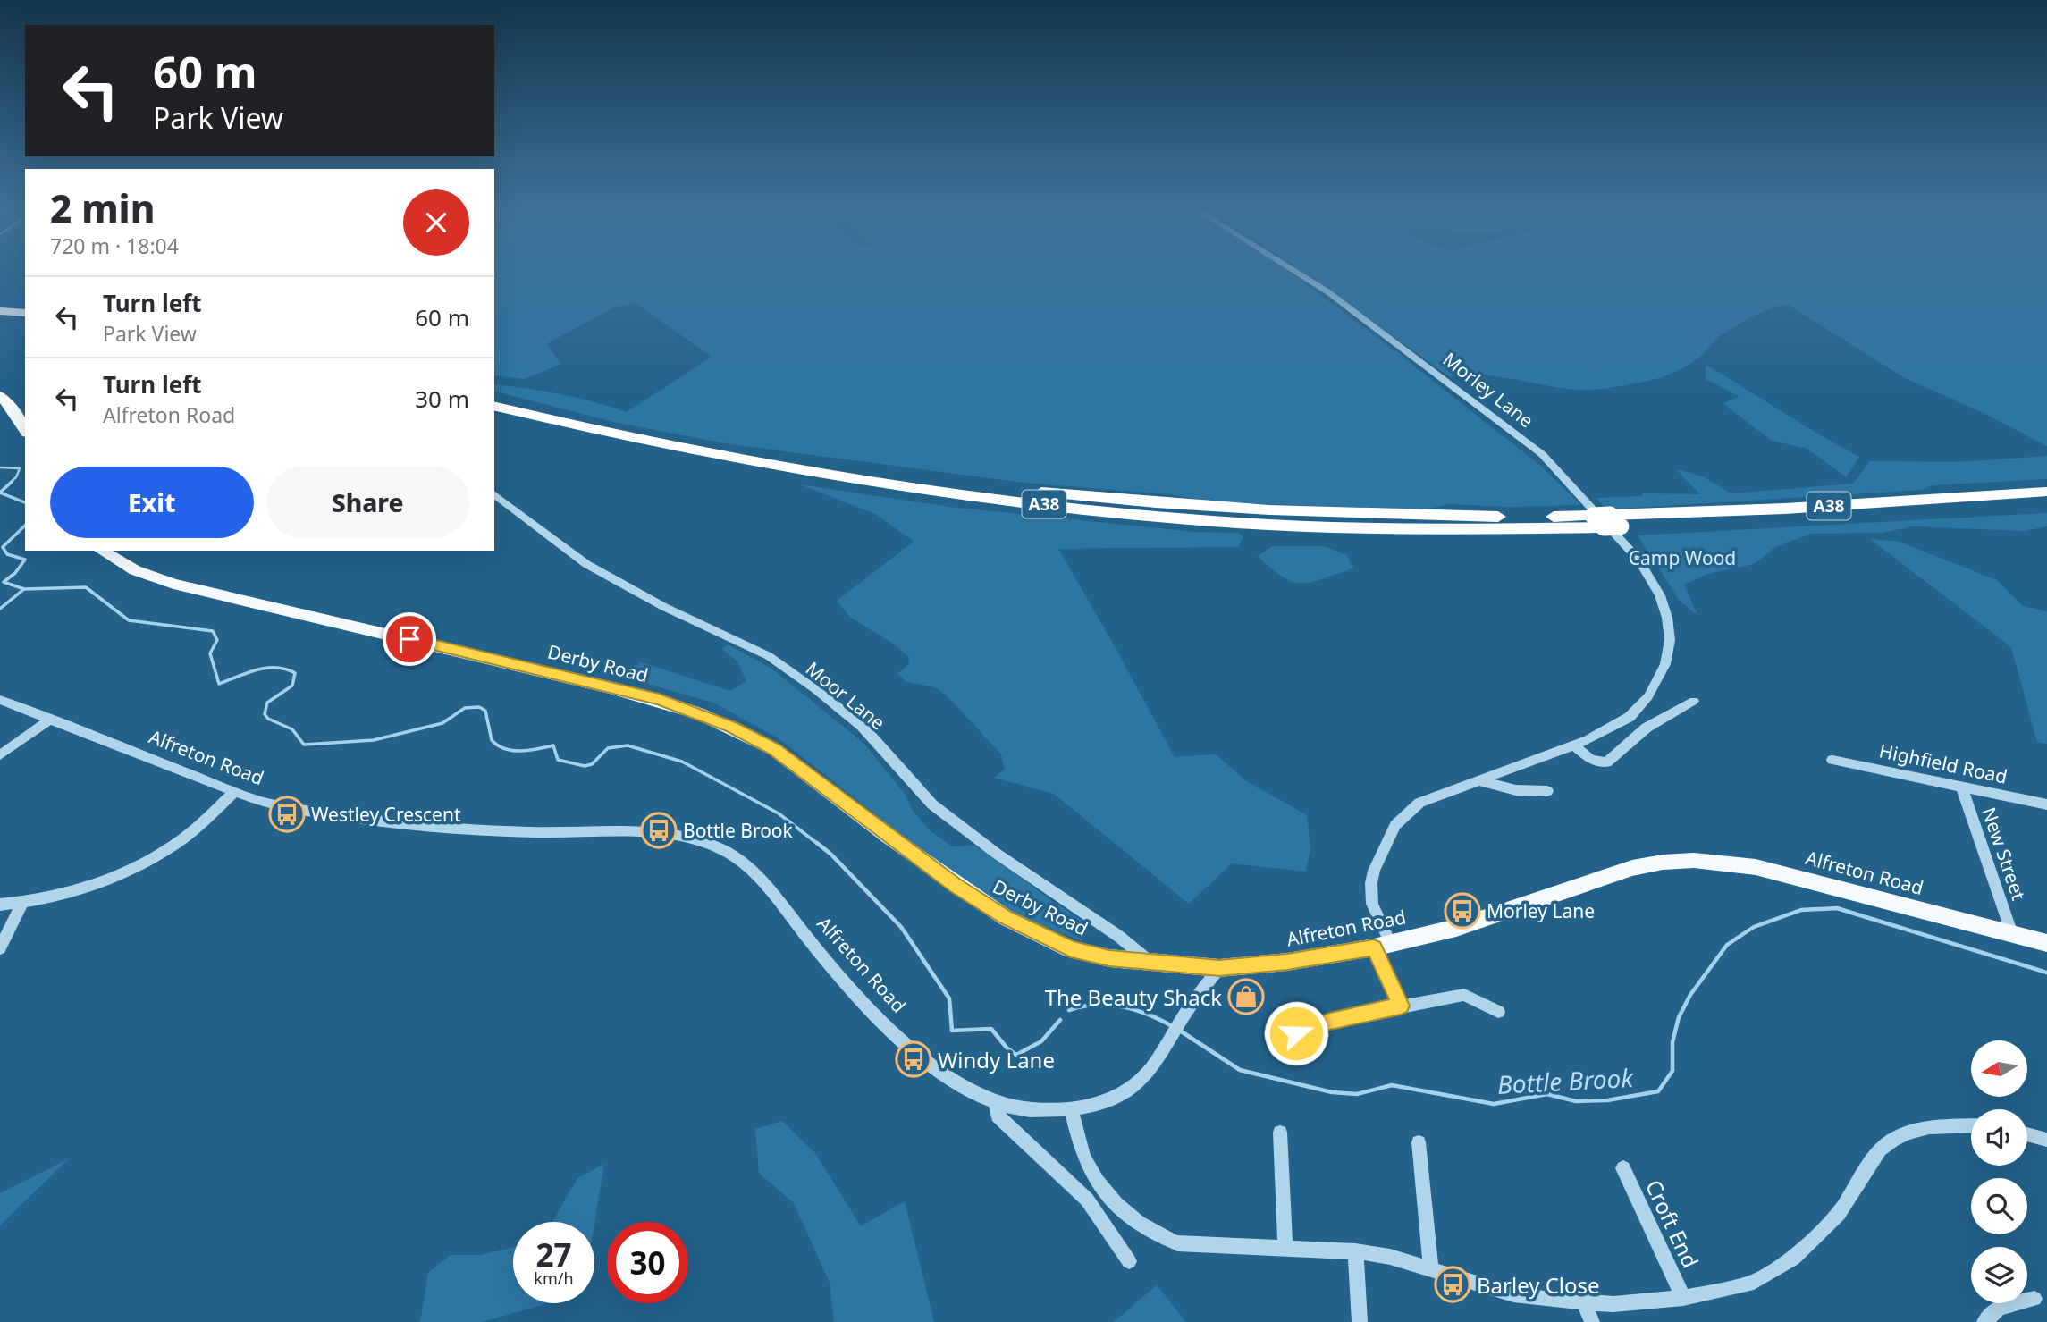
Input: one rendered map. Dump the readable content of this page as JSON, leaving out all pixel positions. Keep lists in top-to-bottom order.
{
  "streets": {
    "highway": ["A38"],
    "main road": ["Derby Road", "Alfreton Road"],
    "street": [
      "Morley Lane",
      "Moor Lane",
      "Highfield Road",
      "New Street",
      "Croft End"
    ]
  },
  "crossings": [
    ["Morley Lane", "Alfreton Road"],
    ["Derby Road", "Moor Lane"],
    ["Derby Road", "Alfreton Road"],
    ["Alfreton Road", "New Street"],
    ["Highfield Road", "New Street"]
  ],
  "water": ["Bottle Brook"],
  "parks": ["Camp Wood"],
  "places": {
    "bus stop": [
      "Westley Crescent",
      "Bottle Brook",
      "Morley Lane",
      "Windy Lane",
      "Barley Close"
    ],
    "shop": ["The Beauty Shack"]
  },
  "north": "left",
  "page": {
    "turn": ["60 m", "Park View"],
    "heading": ["2 min", "720 m · 18:04"],
    "list": [
      {
        "name": "Turn left",
        "note": "Park View",
        "value": "60 m"
      },
      {
        "name": "Turn left",
        "note": "Alfreton Road",
        "value": "30 m"
      }
    ],
    "buttons": ["Exit", "Share"],
    "speed": "27 km/h",
    "limit": "30"
  }
}
